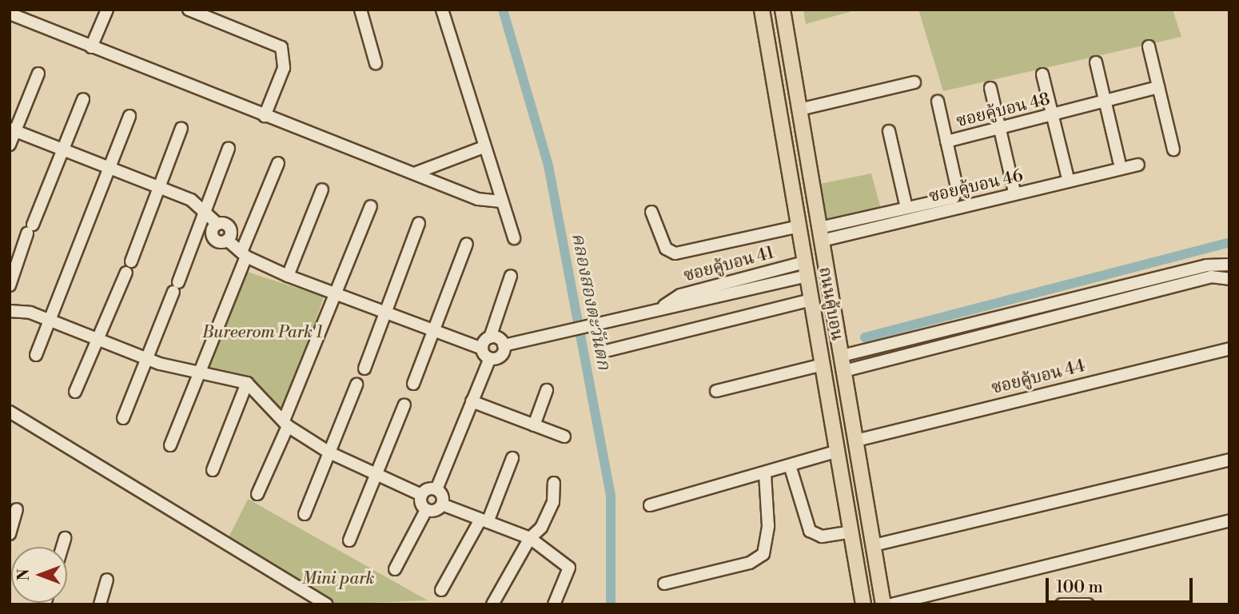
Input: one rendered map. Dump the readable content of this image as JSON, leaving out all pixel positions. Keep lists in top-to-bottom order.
{
  "streets": {
    "main road": ["ถนนคู้บอน"],
    "street": [
      "ซอยคู้บอน 48",
      "ซอยคู้บอน 46",
      "ซอยคู้บอน 41",
      "ซอยคู้บอน 44"
    ]
  },
  "crossings": [
    ["ซอยคู้บอน 48", "ซอยคู้บอน 46"],
    ["ซอยคู้บอน 48", "ถนนคู้บอน"],
    ["ซอยคู้บอน 46", "ถนนคู้บอน"],
    ["ซอยคู้บอน 41", "ถนนคู้บอน"],
    ["ถนนคู้บอน", "ซอยคู้บอน 44"]
  ],
  "water": ["คลองสองตะวันตก"],
  "parks": ["Bureerom Park 1", "Mini park"],
  "scale_bar": "100 m",
  "north": "left"
}
